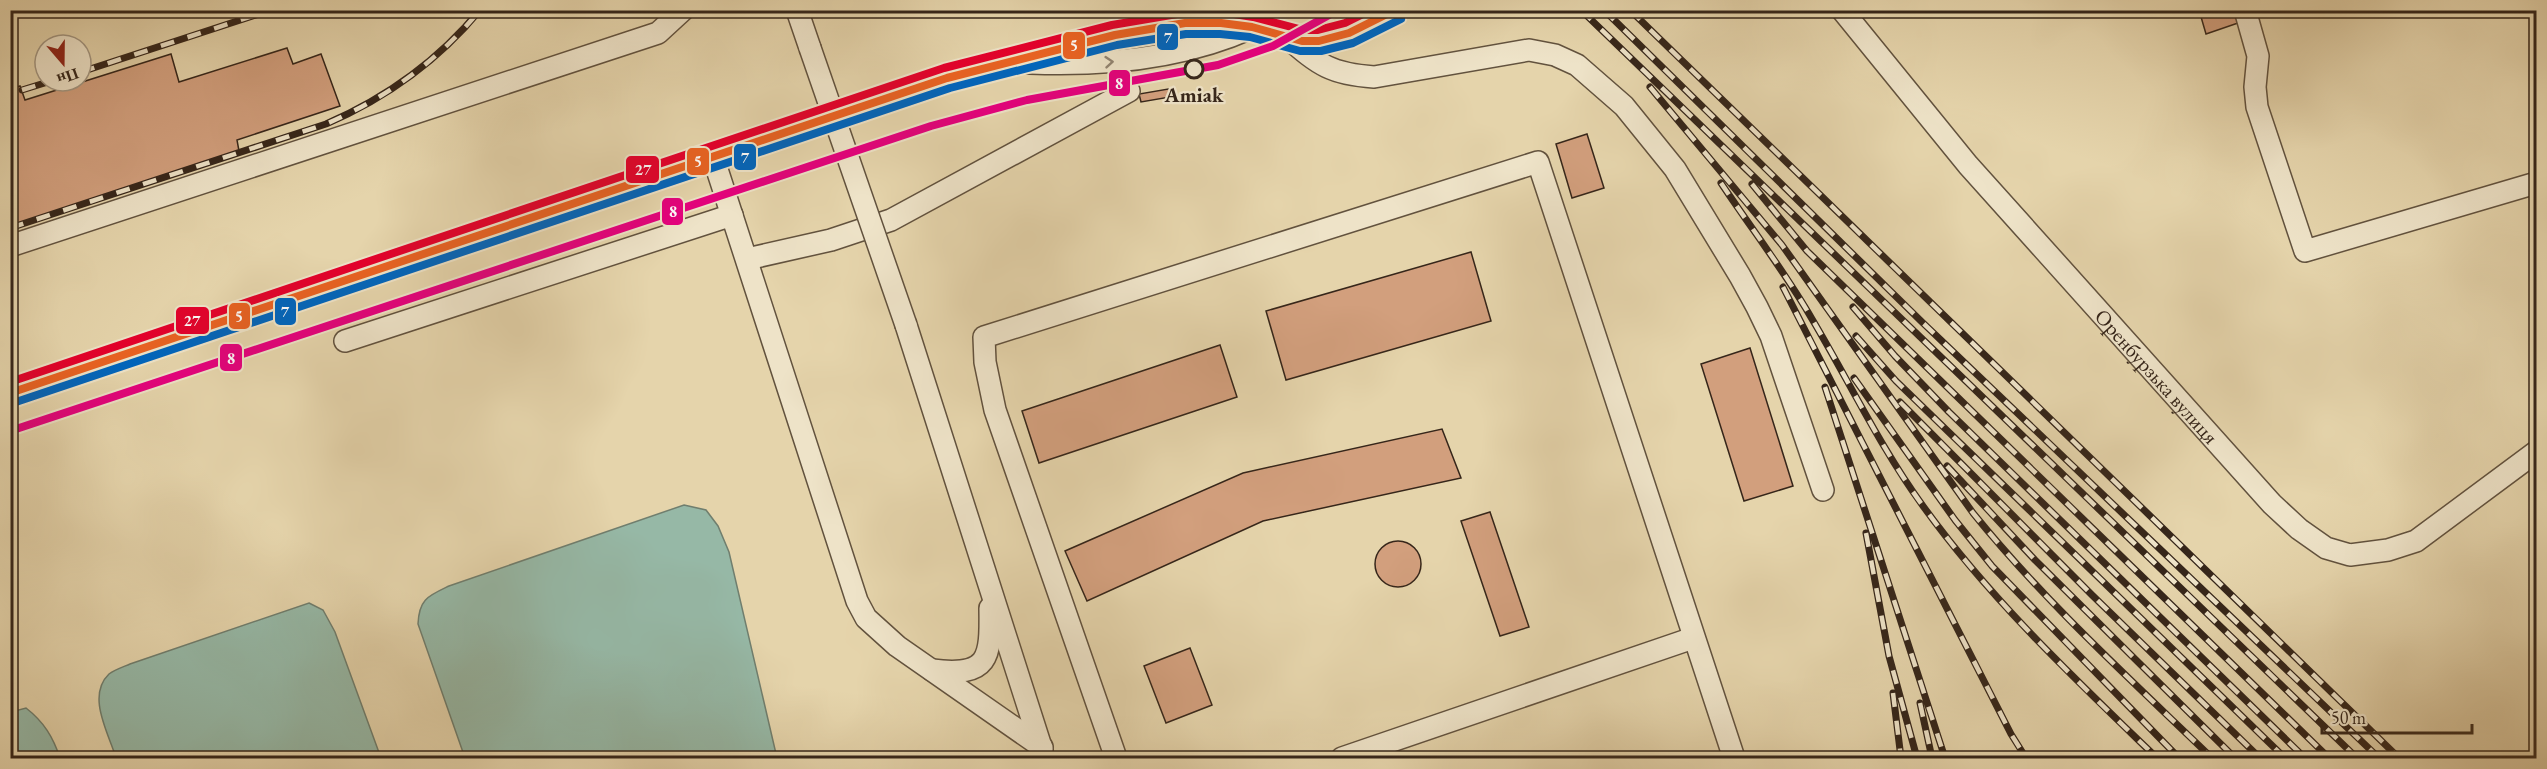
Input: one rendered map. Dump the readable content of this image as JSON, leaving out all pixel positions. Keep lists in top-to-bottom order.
{
  "streets": {
    "street": ["Оренбурзька вулиця"]
  },
  "places": ["Amiak"],
  "lines": [
    "transit line 8",
    "transit line 5",
    "transit line 27",
    "transit line 7"
  ],
  "scale_bar": "50 m",
  "north": "bottom"
}
